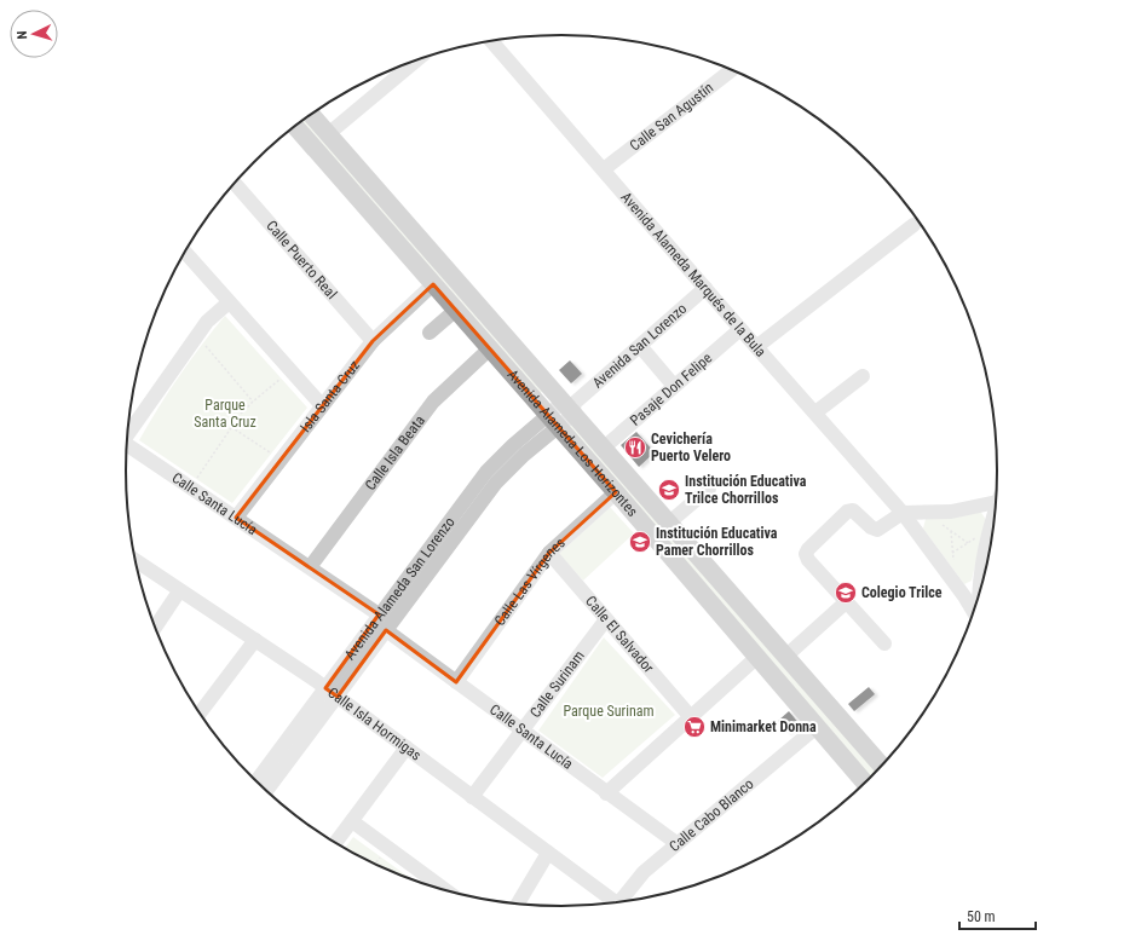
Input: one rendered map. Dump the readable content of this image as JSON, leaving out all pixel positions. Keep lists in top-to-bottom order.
{
  "streets": {
    "main road": ["Avenida Alameda Los Horizontes"],
    "street": [
      "Calle San Agustín",
      "Calle Puerto Real",
      "Avenida Alameda Marqués de la Bula",
      "Avenida San Lorenzo",
      "Pasaje Don Felipe",
      "Isla Santa Cruz",
      "Calle Isla Beata",
      "Calle Santa Lucía",
      "Calle Las Vírgenes",
      "Avenida Alameda San Lorenzo",
      "Calle El Salvador",
      "Calle Surinam",
      "Calle Isla Hormigas",
      "Calle Cabo Blanco"
    ]
  },
  "crossings": [
    ["Calle San Agustín", "Avenida Alameda Marqués de la Bula"],
    ["Calle Puerto Real", "Isla Santa Cruz"],
    ["Avenida Alameda Marqués de la Bula", "Avenida San Lorenzo"],
    ["Avenida Alameda Marqués de la Bula", "Pasaje Don Felipe"],
    ["Avenida San Lorenzo", "Avenida Alameda Los Horizontes"],
    ["Avenida San Lorenzo", "Avenida Alameda San Lorenzo"],
    ["Pasaje Don Felipe", "Avenida Alameda Los Horizontes"],
    ["Isla Santa Cruz", "Avenida Alameda Los Horizontes"],
    ["Isla Santa Cruz", "Calle Santa Lucía"],
    ["Avenida Alameda Los Horizontes", "Calle Isla Beata"],
    ["Avenida Alameda Los Horizontes", "Calle Las Vírgenes"],
    ["Avenida Alameda Los Horizontes", "Avenida Alameda San Lorenzo"],
    ["Avenida Alameda Los Horizontes", "Calle Cabo Blanco"],
    ["Calle Isla Beata", "Calle Santa Lucía"],
    ["Calle Santa Lucía", "Calle Las Vírgenes"],
    ["Calle Santa Lucía", "Avenida Alameda San Lorenzo"],
    ["Calle Santa Lucía", "Calle Surinam"],
    ["Calle Santa Lucía", "Calle Cabo Blanco"],
    ["Calle Las Vírgenes", "Calle El Salvador"],
    ["Avenida Alameda San Lorenzo", "Calle Isla Hormigas"],
    ["Calle El Salvador", "Calle Surinam"],
    ["Calle Surinam", "Calle Isla Hormigas"]
  ],
  "parks": ["Parque Santa Cruz", "Parque Surinam"],
  "places": {
    "restaurant": ["Cevichería Puerto Velero"],
    "school or university": ["Institución Educativa Trilce Chorrillos", "Institución Educativa Pamer Chorrillos", "Colegio Trilce"],
    "supermarket": ["Minimarket Donna"]
  },
  "scale_bar": "50 m",
  "north": "left"
}
